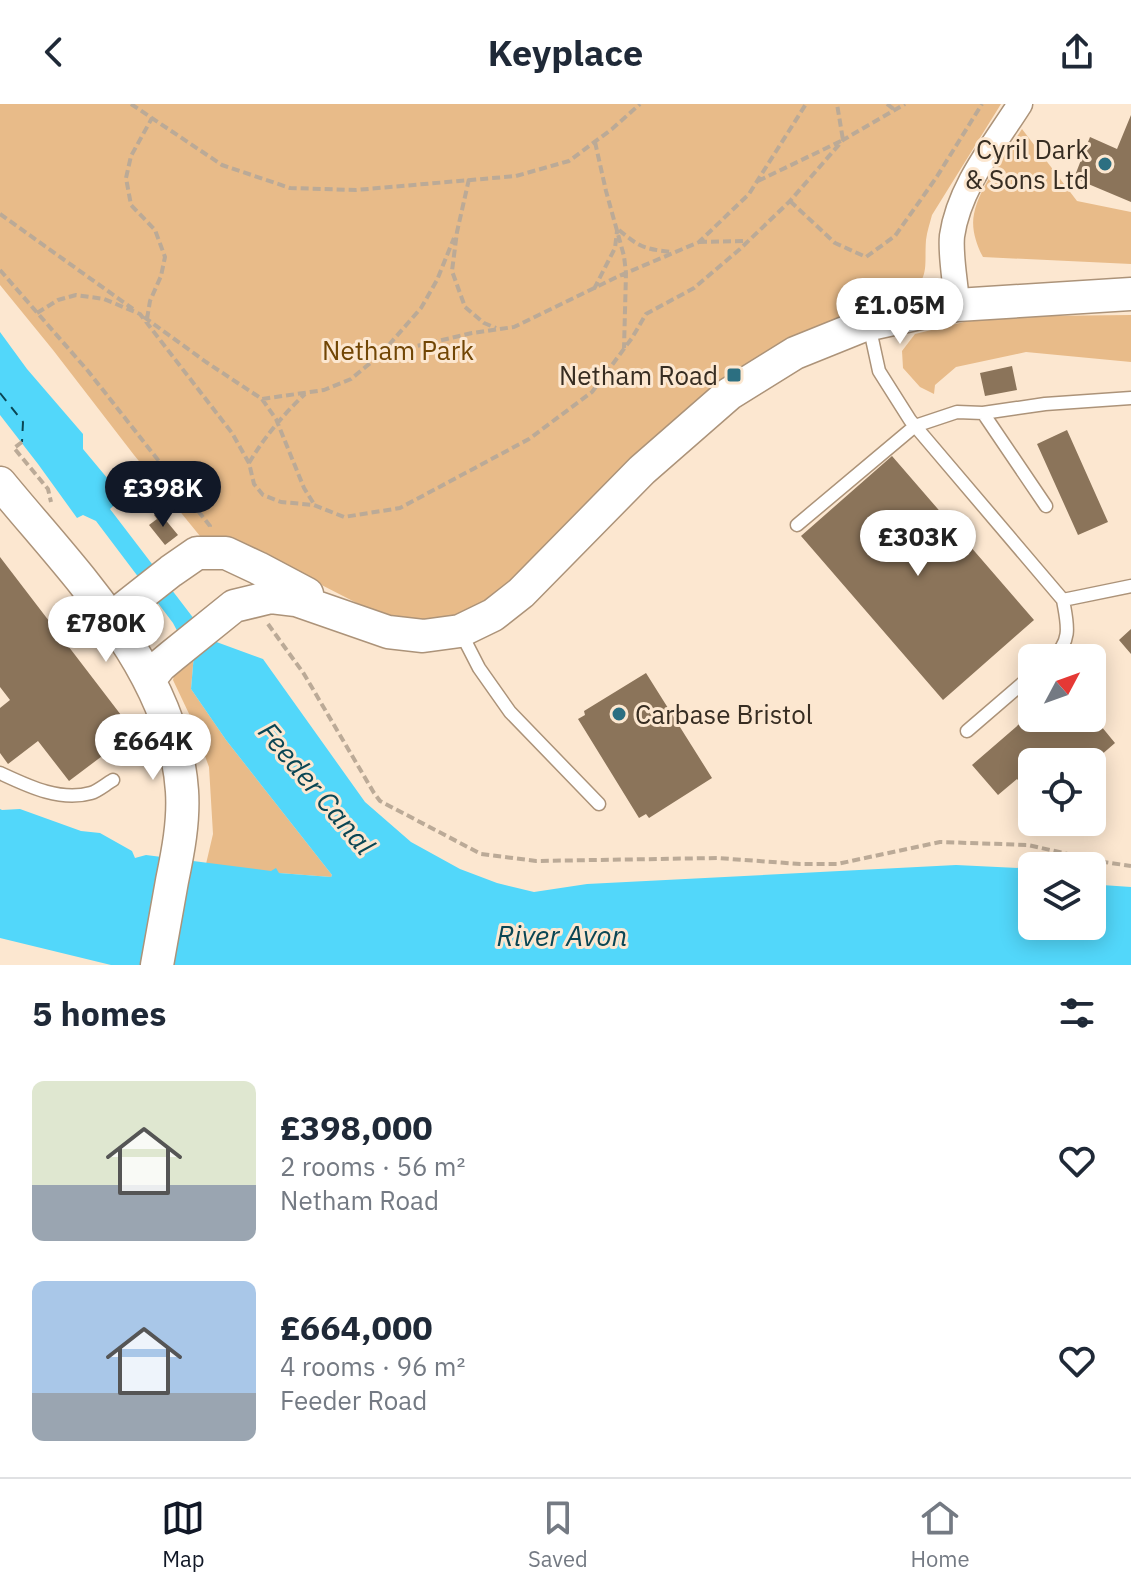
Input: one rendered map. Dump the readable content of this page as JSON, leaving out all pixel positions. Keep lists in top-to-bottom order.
{
  "water": ["Feeder Canal", "River Avon"],
  "parks": ["Netham Park"],
  "places": {
    "other": ["Cyril Dark & Sons Ltd", "Carbase Bristol"],
    "transit": ["Netham Road"]
  },
  "north": "top right",
  "page": {
    "header": "Keyplace",
    "price": [
      "£1.05M",
      "£398K",
      "£303K",
      "£780K",
      "£664K"
    ],
    "heading": "5 homes",
    "list": [
      {
        "name": "£398,000",
        "note": "2 rooms · 56 m² · Netham Road"
      },
      {
        "name": "£664,000",
        "note": "4 rooms · 96 m² · Feeder Road"
      }
    ],
    "tabs": ["Map", "Saved", "Home"]
  }
}
